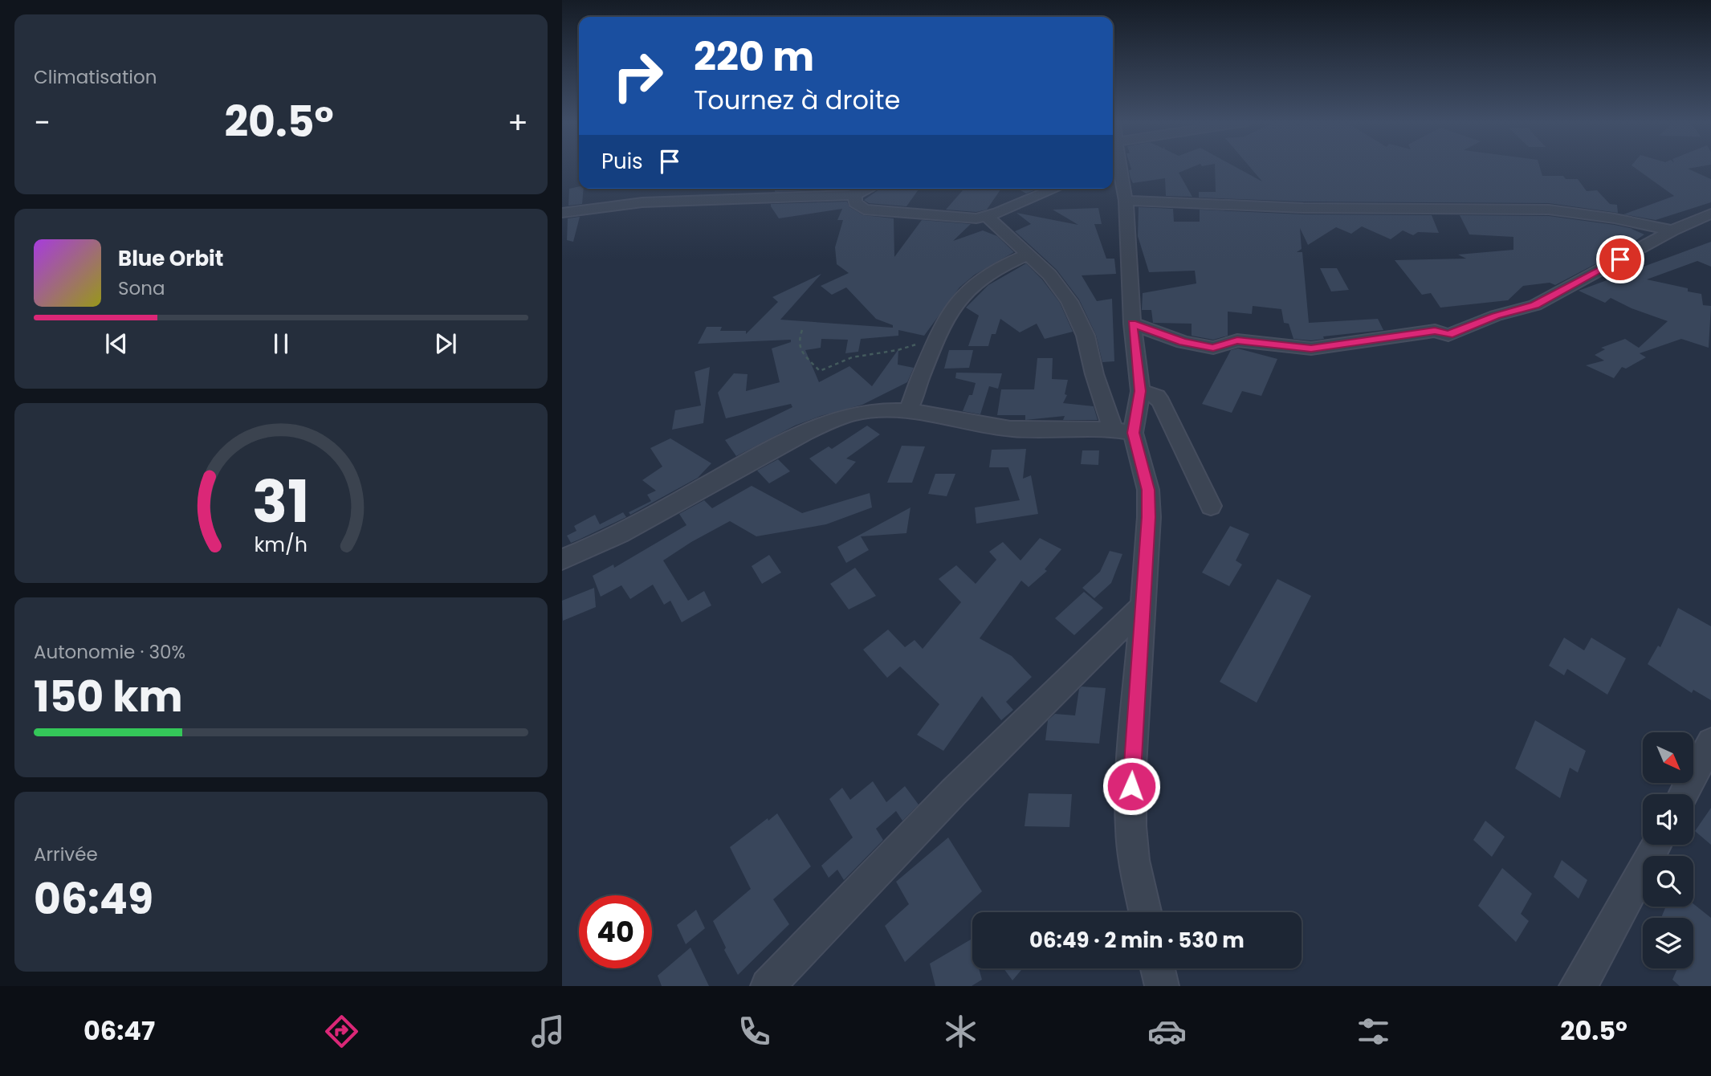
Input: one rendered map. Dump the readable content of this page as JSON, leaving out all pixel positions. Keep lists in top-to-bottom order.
{
  "north": "bottom right",
  "page": {
    "tile": [
      "Climatisation",
      ["Autonomie · 30%", "150 km"],
      ["Arrivée", "06:49"]
    ],
    "turn": ["220 m", "Tournez à droite"],
    "heat": ["−", "20.5°", "+"],
    "then": "Puis",
    "song": ["Blue Orbit", "Sona"],
    "limit": "40",
    "trip": "06:49 · 2 min · 530 m",
    "tabs": ["06:47", "20.5°"],
    "gauge": ["31", "km/h"]
  }
}
